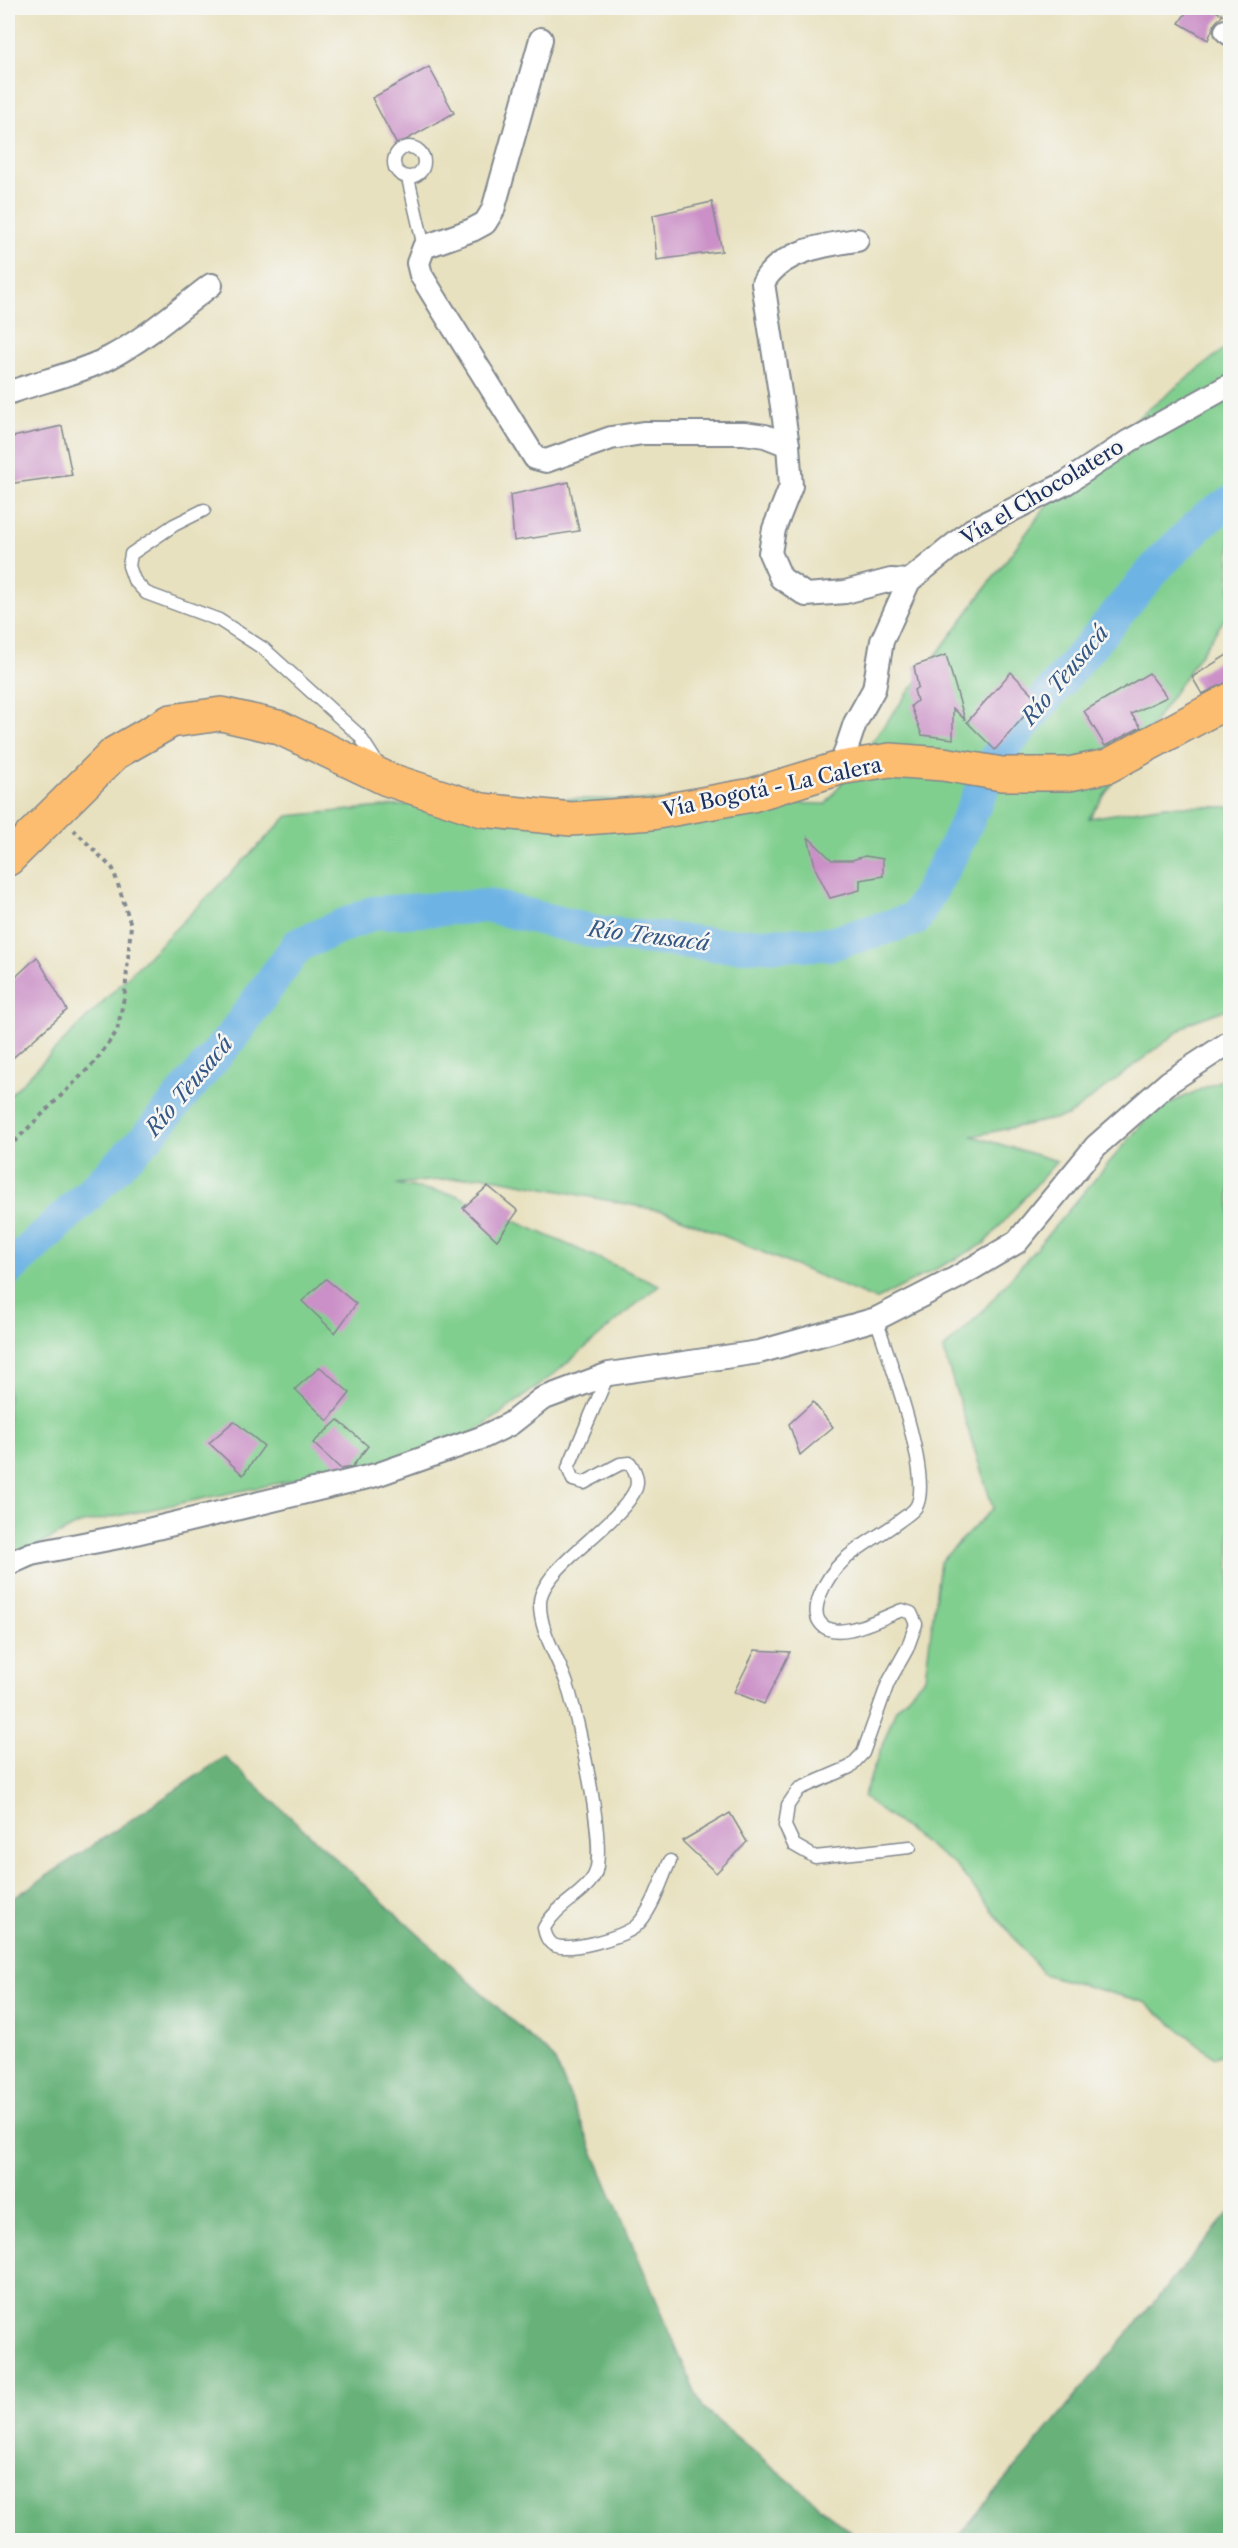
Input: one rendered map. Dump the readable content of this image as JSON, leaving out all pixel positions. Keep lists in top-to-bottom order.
{
  "streets": {
    "main road": ["Vía Bogotá - La Calera"],
    "street": ["Vía el Chocolatero"]
  },
  "crossings": [
    ["Vía el Chocolatero", "Vía Bogotá - La Calera"]
  ],
  "water": ["Río Teusacá"]
}
